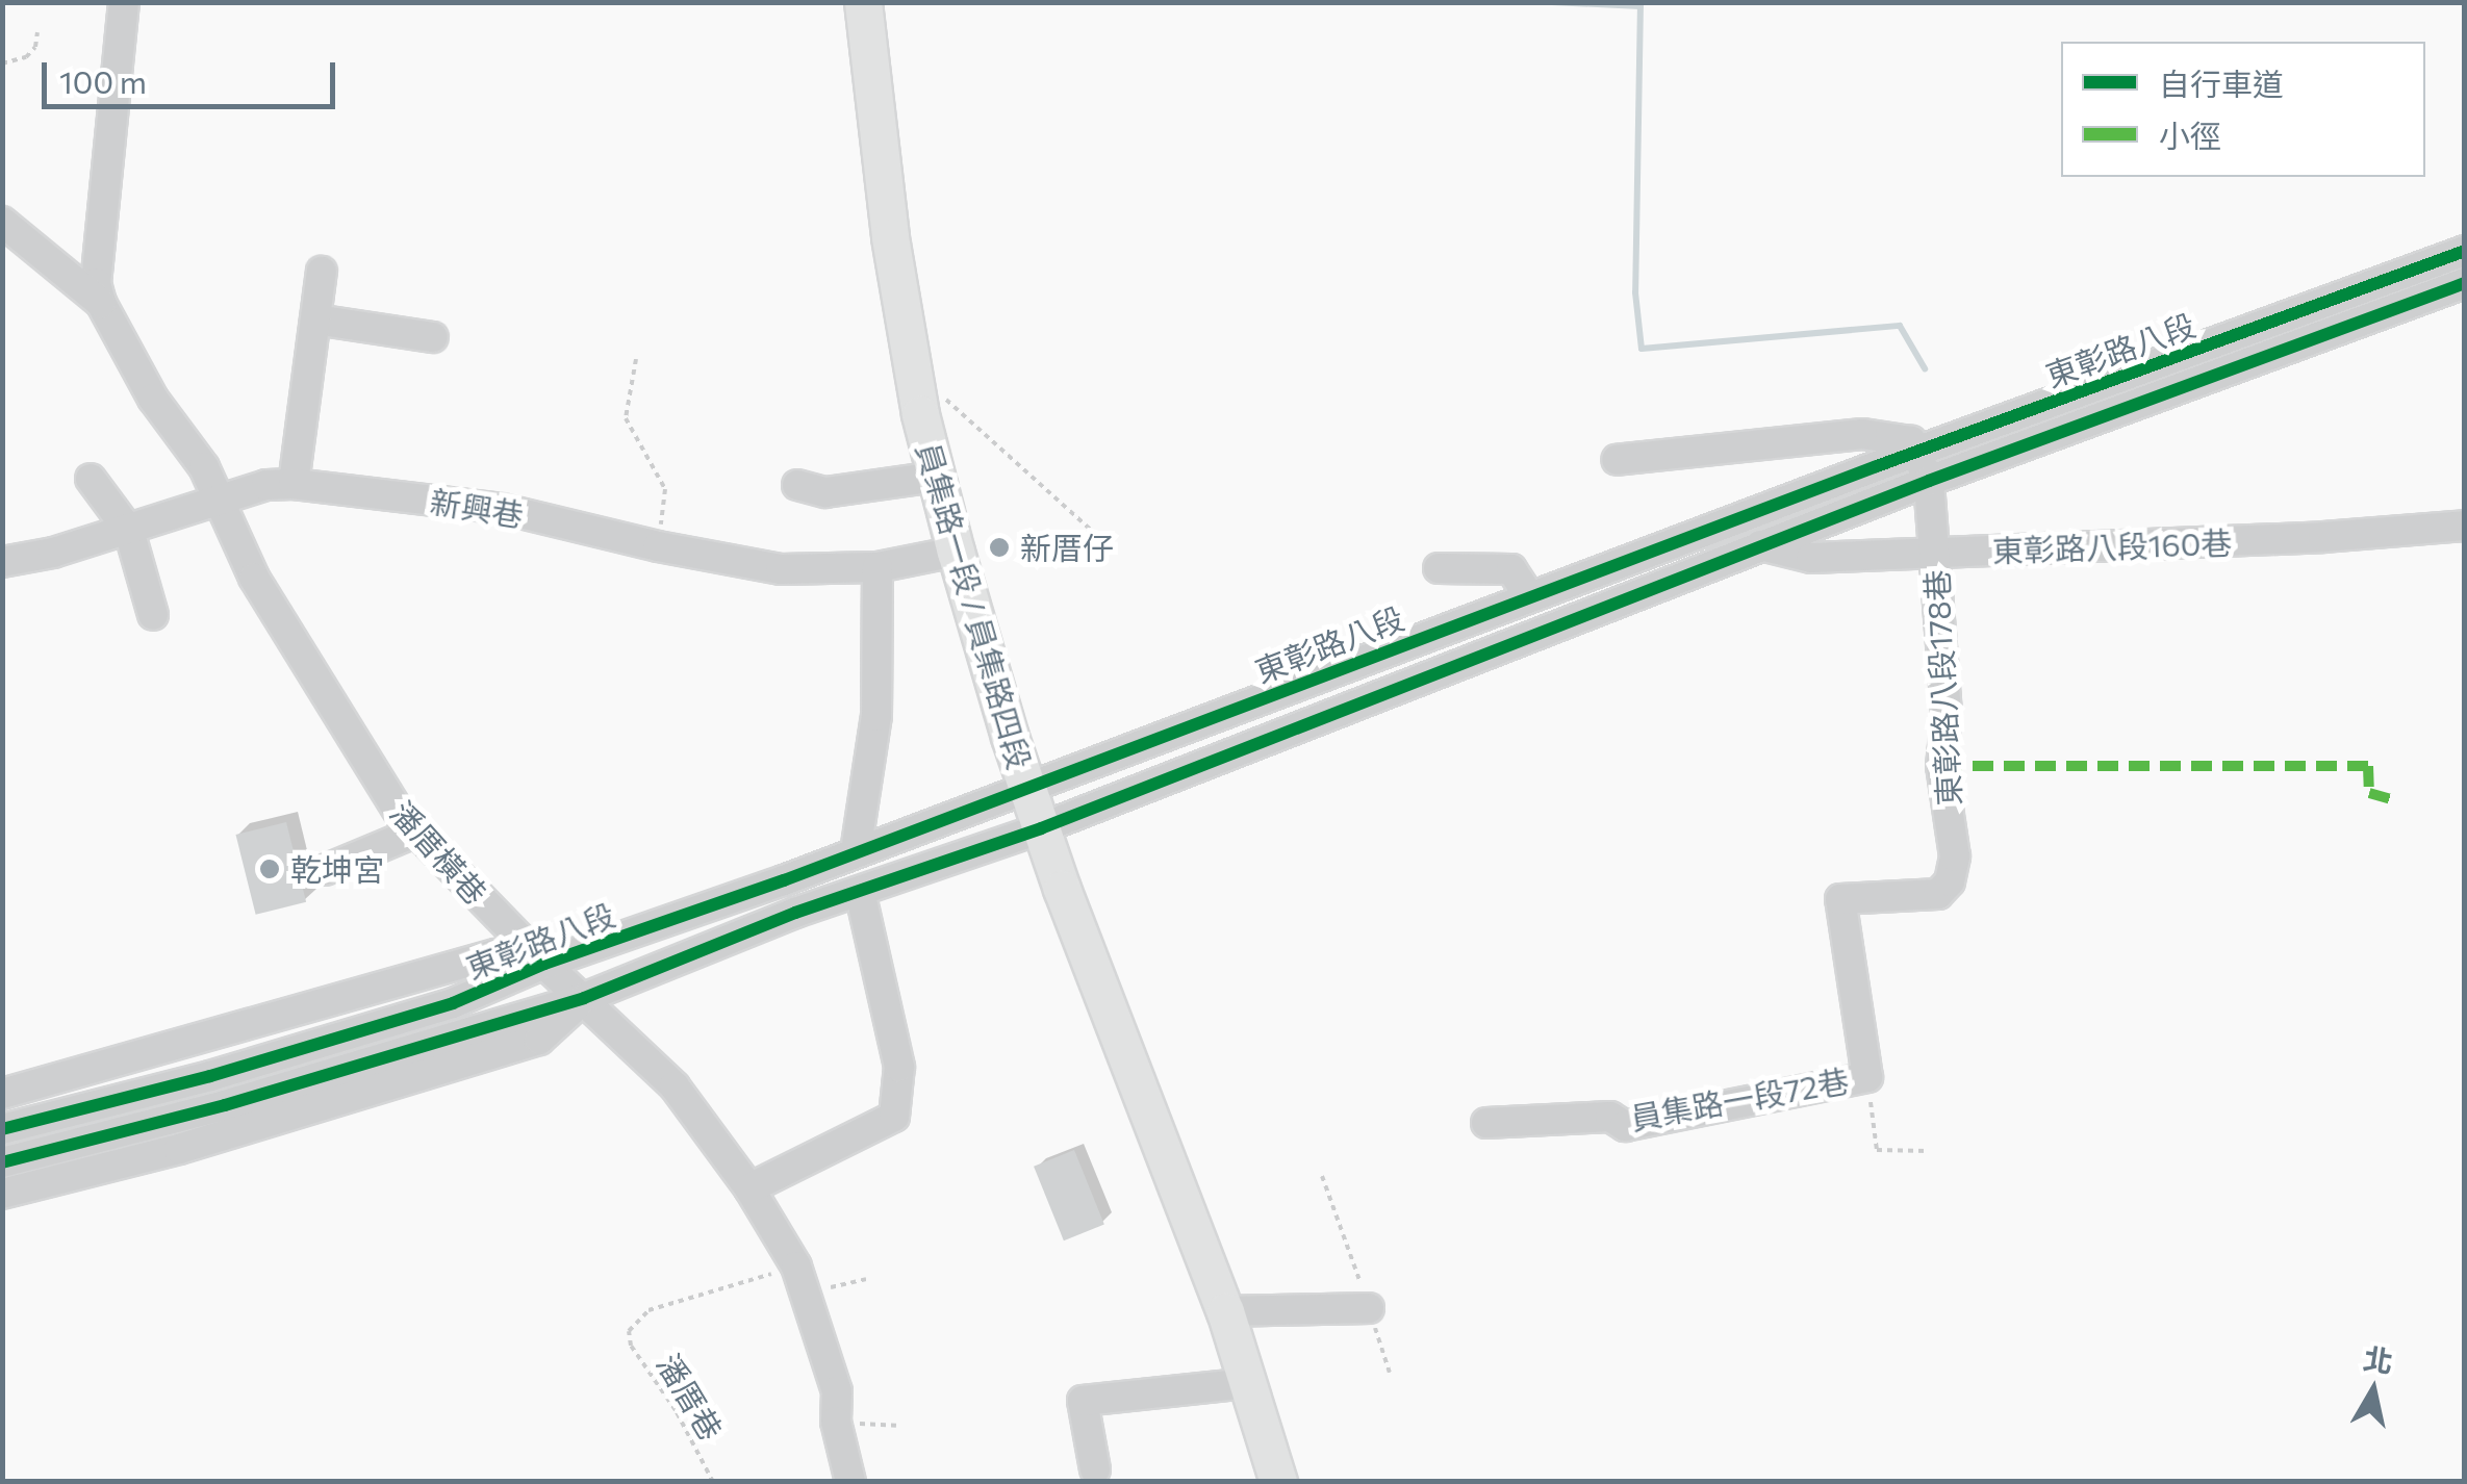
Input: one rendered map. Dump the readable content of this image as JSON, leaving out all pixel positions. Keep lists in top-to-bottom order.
{
  "streets": {
    "main road": ["員集路一段 / 員集路四段"],
    "street": [
      "東彰路八段",
      "新興巷",
      "東彰路八段160巷",
      "東彰路八段178巷",
      "潘厝橫巷",
      "員集路一段72巷"
    ],
    "path": ["潘厝巷"]
  },
  "crossings": [
    ["東彰路八段", "東彰路八段160巷"],
    ["東彰路八段", "員集路一段 / 員集路四段"],
    ["東彰路八段", "東彰路八段178巷"],
    ["東彰路八段", "潘厝橫巷"],
    ["新興巷", "員集路一段 / 員集路四段"],
    ["新興巷", "潘厝橫巷"],
    ["東彰路八段160巷", "東彰路八段178巷"],
    ["東彰路八段178巷", "員集路一段72巷"],
    ["潘厝橫巷", "潘厝巷"]
  ],
  "places": ["新厝仔", "乾坤宮"],
  "legend": ["自行車道", "小徑"],
  "scale_bar": "100 m",
  "north": "top"
}
